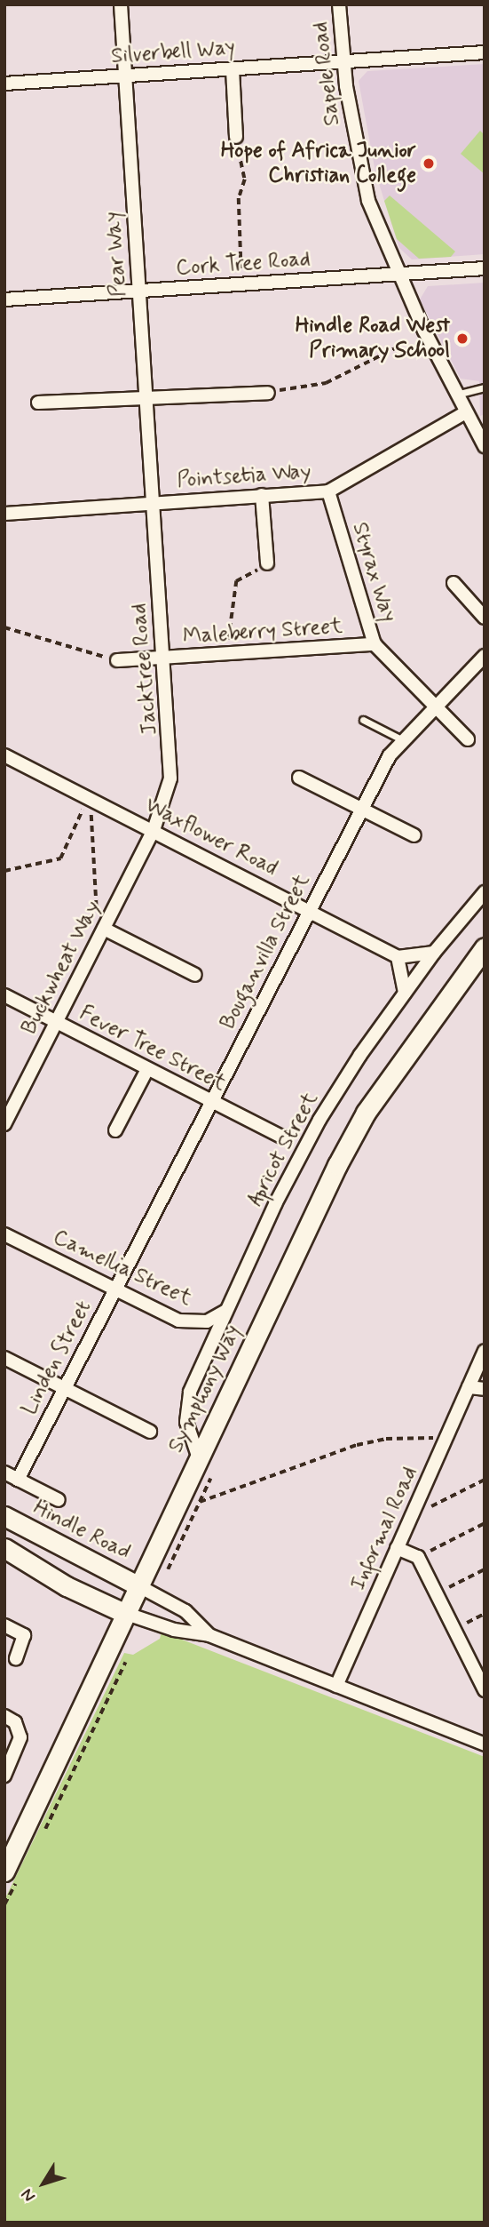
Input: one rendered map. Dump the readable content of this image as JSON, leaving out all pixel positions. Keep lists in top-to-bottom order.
{
  "streets": {
    "main road": ["Symphony Way", "Hindle Road"],
    "street": [
      "Silverbell Way",
      "Sapele Road",
      "Pear Way",
      "Cork Tree Road",
      "Pointsetia Way",
      "Styrax Way",
      "Maleberry Street",
      "Jacktree Road",
      "Waxflower Road",
      "Bouganvilla Street",
      "Buckwheat Way",
      "Fever Tree Street",
      "Apricot Street",
      "Camellia Street",
      "Linden Street",
      "Informal Road"
    ]
  },
  "crossings": [
    ["Silverbell Way", "Sapele Road"],
    ["Silverbell Way", "Pear Way"],
    ["Sapele Road", "Cork Tree Road"],
    ["Sapele Road", "Pointsetia Way"],
    ["Pear Way", "Cork Tree Road"],
    ["Pear Way", "Pointsetia Way"],
    ["Pear Way", "Jacktree Road"],
    ["Pointsetia Way", "Styrax Way"],
    ["Pointsetia Way", "Jacktree Road"],
    ["Styrax Way", "Maleberry Street"],
    ["Styrax Way", "Bouganvilla Street"],
    ["Maleberry Street", "Jacktree Road"],
    ["Jacktree Road", "Waxflower Road"],
    ["Jacktree Road", "Buckwheat Way"],
    ["Waxflower Road", "Bouganvilla Street"],
    ["Waxflower Road", "Buckwheat Way"],
    ["Bouganvilla Street", "Fever Tree Street"],
    ["Bouganvilla Street", "Camellia Street"],
    ["Bouganvilla Street", "Linden Street"],
    ["Buckwheat Way", "Fever Tree Street"],
    ["Apricot Street", "Camellia Street"],
    ["Apricot Street", "Symphony Way"],
    ["Camellia Street", "Linden Street"],
    ["Symphony Way", "Hindle Road"]
  ],
  "places": ["Hope of Africa Junior Christian College", "Hindle Road West Primary School"],
  "north": "bottom left"
}
